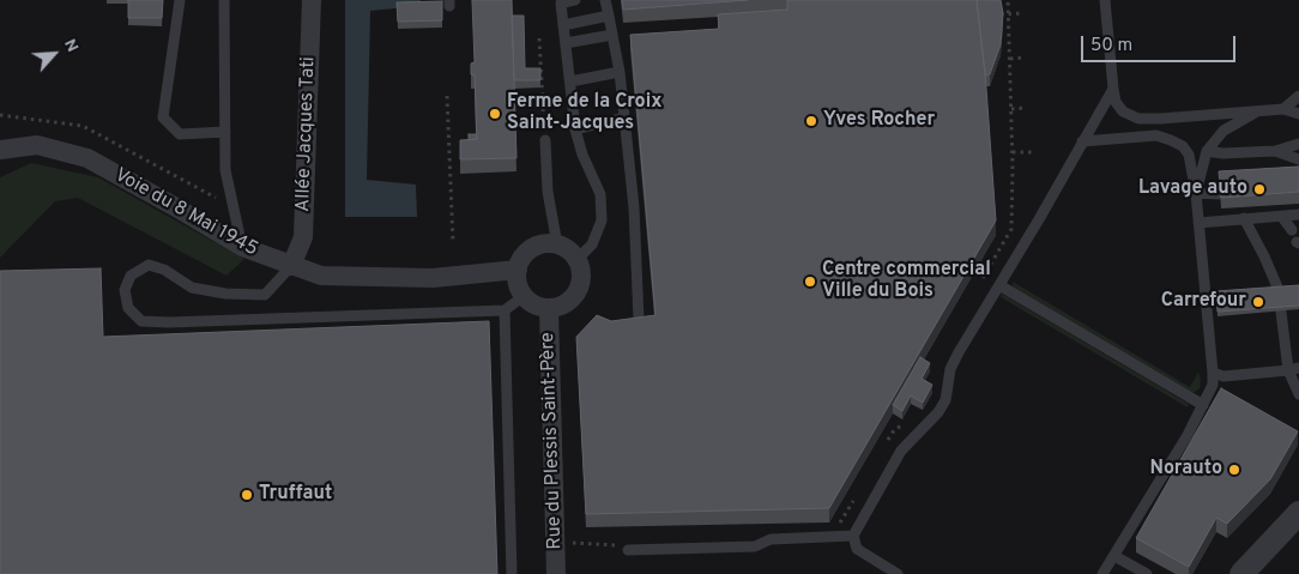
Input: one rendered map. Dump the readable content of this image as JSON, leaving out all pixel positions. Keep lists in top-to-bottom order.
{
  "streets": {
    "street": ["Allée Jacques Tati", "Voie du 8 Mai 1945", "Rue du Plessis Saint-Père"]
  },
  "crossings": [
    ["Allée Jacques Tati", "Voie du 8 Mai 1945"],
    ["Voie du 8 Mai 1945", "Rue du Plessis Saint-Père"]
  ],
  "places": [
    "Ferme de la Croix Saint-Jacques",
    "Yves Rocher",
    "Lavage auto",
    "Centre commercial Ville du Bois",
    "Carrefour",
    "Norauto",
    "Truffaut"
  ],
  "scale_bar": "50 m",
  "north": "top right"
}
